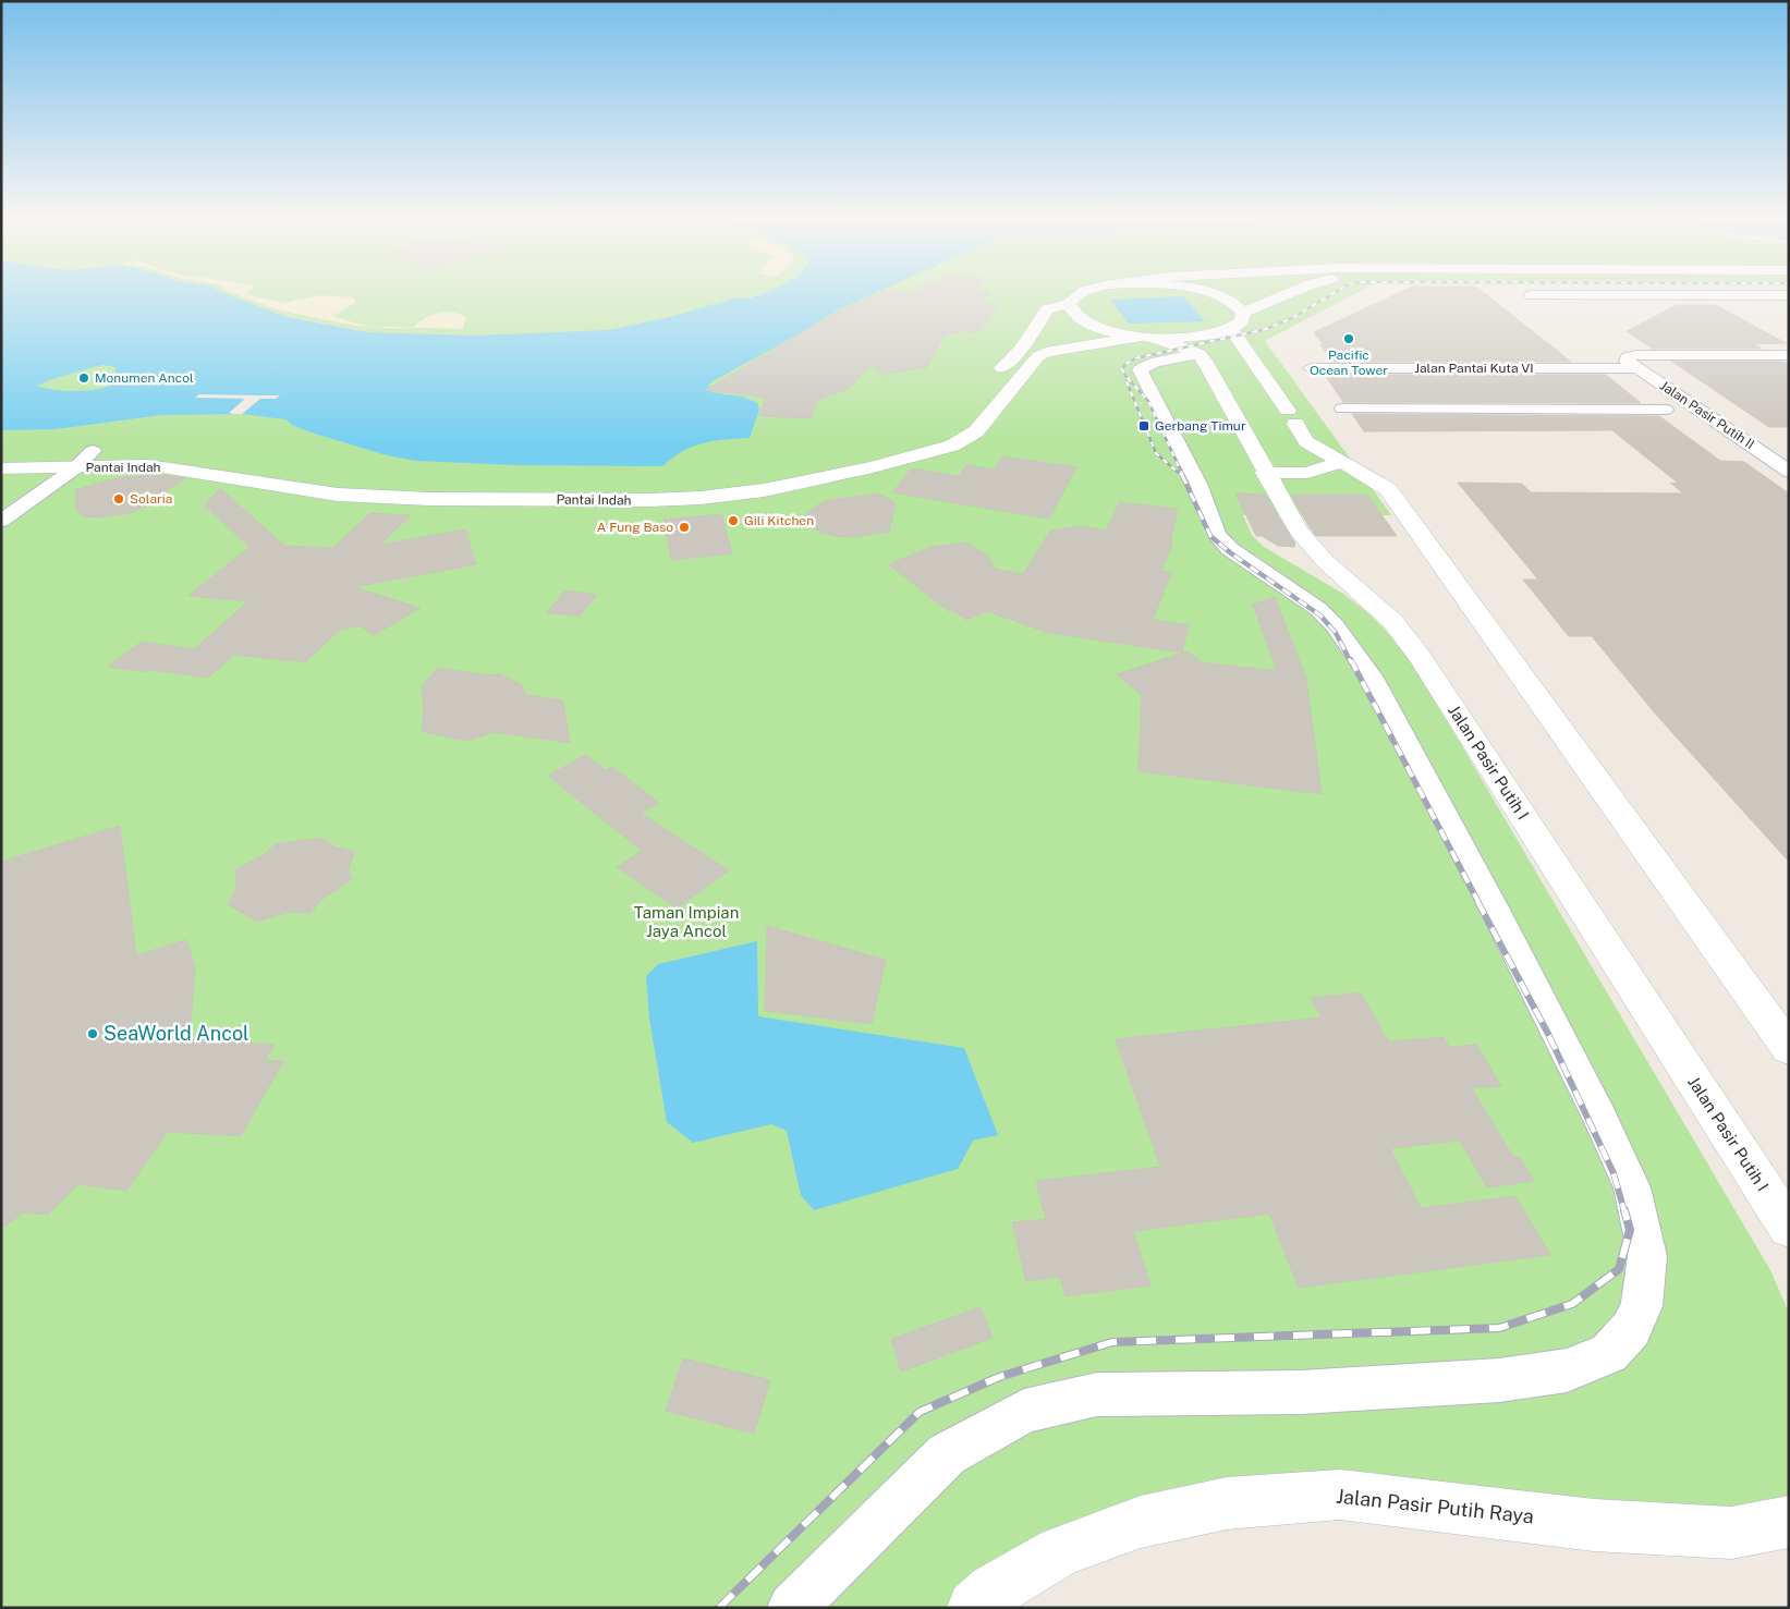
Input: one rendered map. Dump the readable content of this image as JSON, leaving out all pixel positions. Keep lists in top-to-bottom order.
{
  "streets": {
    "street": [
      "Jalan Pantai Kuta VI",
      "Jalan Pasir Putih II",
      "Pantai Indah",
      "Jalan Pasir Putih I",
      "Jalan Pasir Putih Raya"
    ]
  },
  "crossings": [
    ["Jalan Pantai Kuta VI", "Jalan Pasir Putih II"]
  ],
  "parks": ["Taman Impian Jaya Ancol"],
  "places": {
    "other": [
      "Pacific Ocean Tower",
      "Monumen Ancol",
      "Solaria",
      "Gili Kitchen",
      "A Fung Baso",
      "SeaWorld Ancol"
    ],
    "transit": ["Gerbang Timur"]
  }
}
